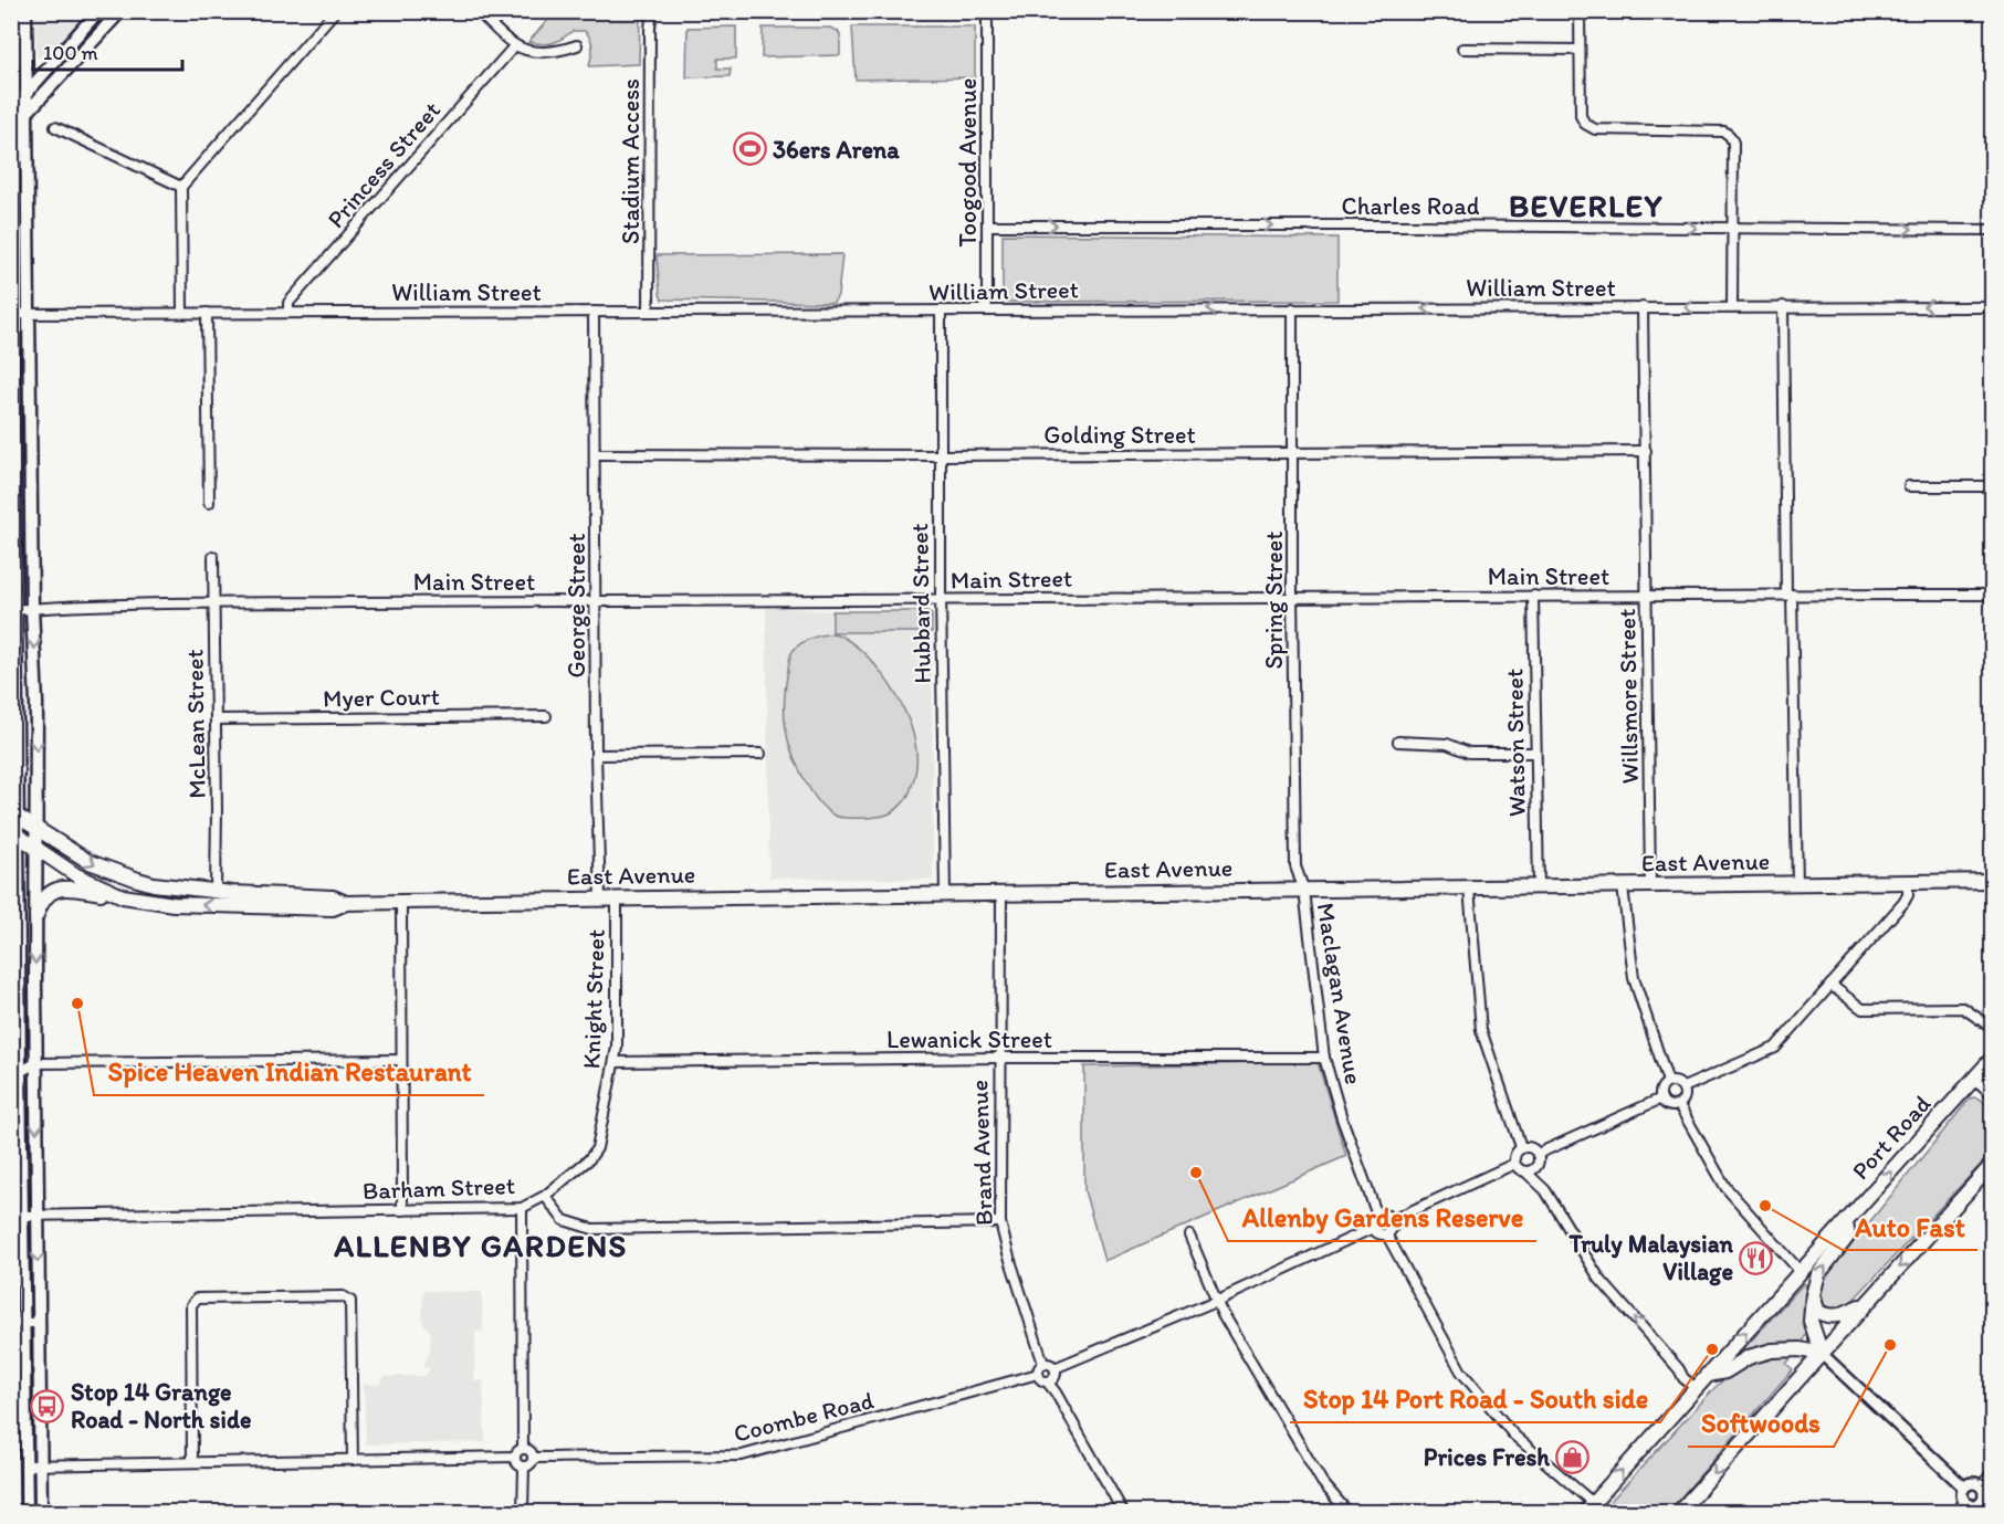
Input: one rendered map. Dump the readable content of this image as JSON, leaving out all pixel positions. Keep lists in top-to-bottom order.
{
  "streets": {
    "main road": ["East Avenue", "Port Road"],
    "street": [
      "Stadium Access",
      "Toogood Avenue",
      "Princess Street",
      "Charles Road",
      "William Street",
      "Golding Street",
      "Main Street",
      "Spring Street",
      "Hubbard Street",
      "George Street",
      "Willsmore Street",
      "Myer Court",
      "McLean Street",
      "Watson Street",
      "Maclagan Avenue",
      "Knight Street",
      "Lewanick Street",
      "Brand Avenue",
      "Barham Street",
      "Coombe Road"
    ]
  },
  "crossings": [
    ["Stadium Access", "William Street"],
    ["Toogood Avenue", "Charles Road"],
    ["Toogood Avenue", "William Street"],
    ["Princess Street", "William Street"],
    ["William Street", "Spring Street"],
    ["William Street", "Hubbard Street"],
    ["William Street", "George Street"],
    ["William Street", "Willsmore Street"],
    ["Golding Street", "Spring Street"],
    ["Golding Street", "Hubbard Street"],
    ["Golding Street", "George Street"],
    ["Golding Street", "Willsmore Street"],
    ["Main Street", "Spring Street"],
    ["Main Street", "Hubbard Street"],
    ["Main Street", "George Street"],
    ["Main Street", "Willsmore Street"],
    ["Main Street", "McLean Street"],
    ["Main Street", "Watson Street"],
    ["Spring Street", "East Avenue"],
    ["Spring Street", "Maclagan Avenue"],
    ["Hubbard Street", "East Avenue"],
    ["George Street", "East Avenue"],
    ["Willsmore Street", "East Avenue"],
    ["Myer Court", "McLean Street"],
    ["McLean Street", "East Avenue"],
    ["Watson Street", "East Avenue"],
    ["East Avenue", "Maclagan Avenue"],
    ["East Avenue", "Knight Street"],
    ["East Avenue", "Brand Avenue"],
    ["Maclagan Avenue", "Lewanick Street"],
    ["Knight Street", "Lewanick Street"],
    ["Knight Street", "Barham Street"],
    ["Lewanick Street", "Brand Avenue"],
    ["Brand Avenue", "Barham Street"],
    ["Brand Avenue", "Coombe Road"]
  ],
  "one_way": ["Charles Road", "William Street"],
  "districts": ["BEVERLEY", "ALLENBY GARDENS"],
  "places": {
    "sports": ["36ers Arena"],
    "other": [
      "Spice Heaven Indian Restaurant",
      "Allenby Gardens Reserve",
      "Auto Fast",
      "Softwoods",
      "Stop 14 Port Road - South side"
    ],
    "restaurant": ["Truly Malaysian Village"],
    "bus stop": ["Stop 14 Grange Road - North side"],
    "shop": ["Prices Fresh"]
  },
  "scale_bar": "100 m"
}
